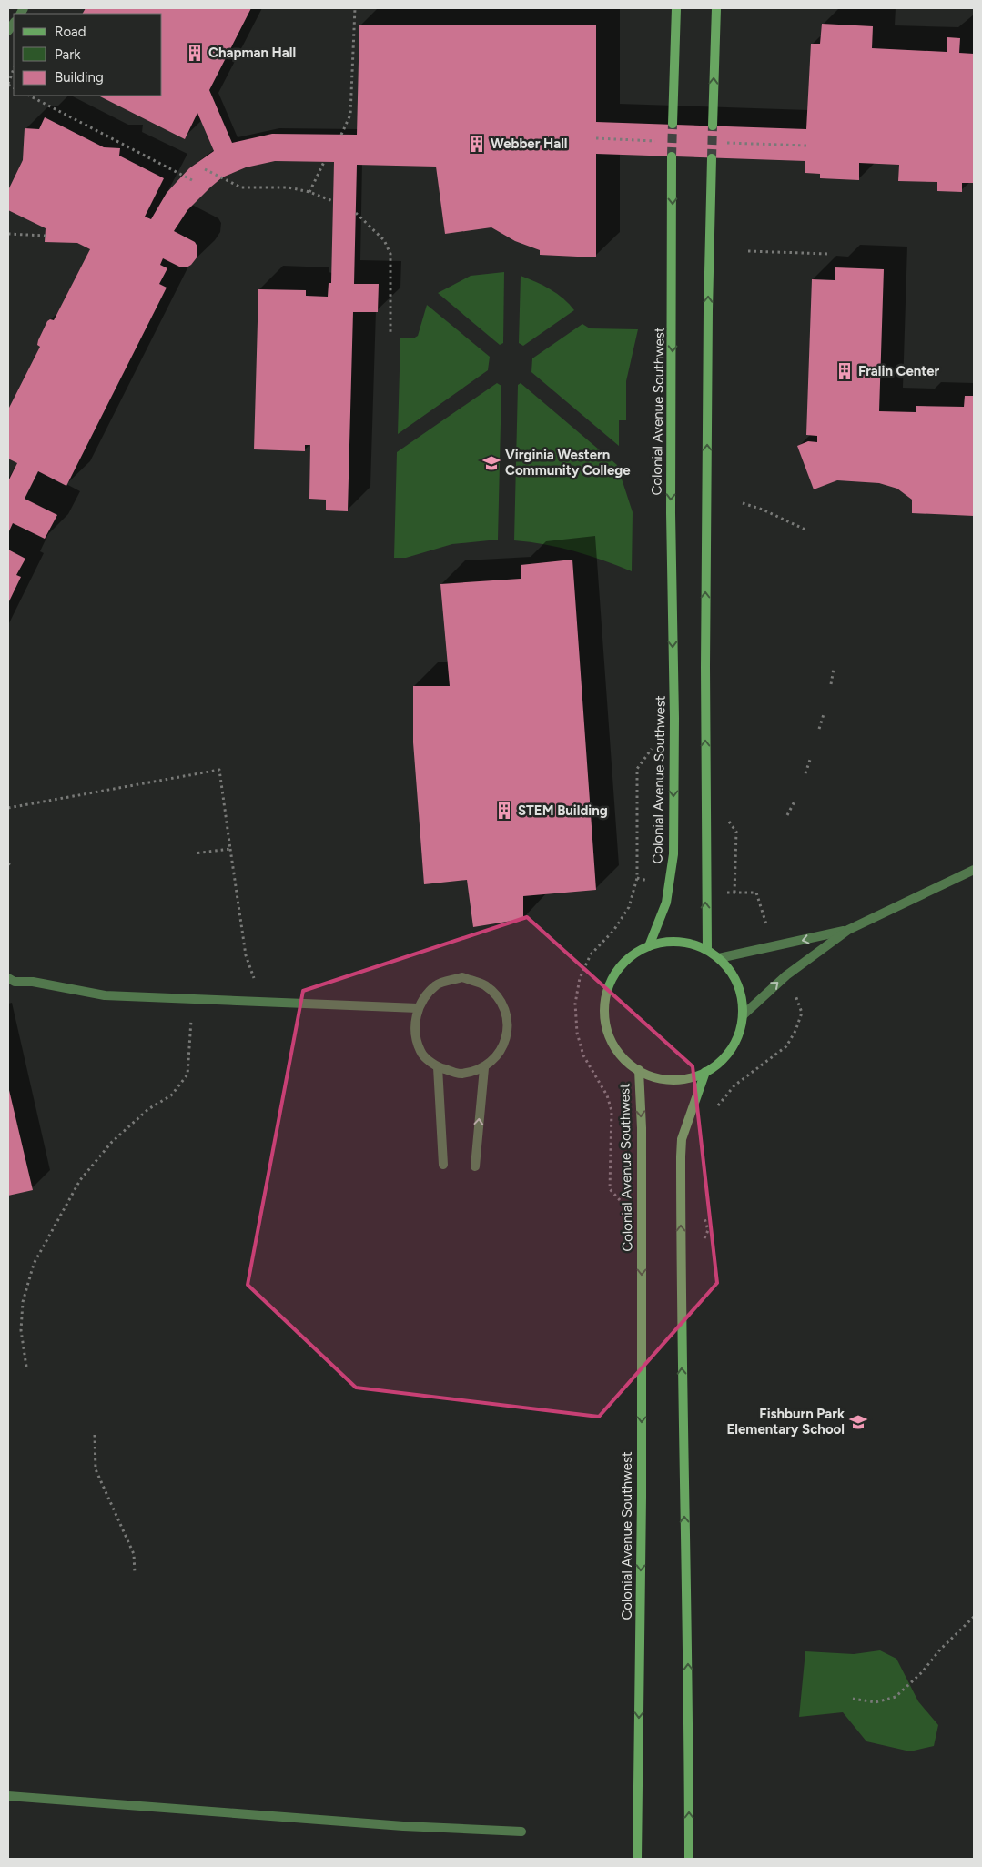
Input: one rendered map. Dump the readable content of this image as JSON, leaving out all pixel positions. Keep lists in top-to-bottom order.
{
  "streets": {
    "main road": ["Colonial Avenue Southwest"]
  },
  "places": {
    "building": [
      "Chapman Hall",
      "Webber Hall",
      "Fralin Center",
      "STEM Building"
    ],
    "school or university": ["Virginia Western Community College", "Fishburn Park Elementary School"]
  },
  "legend": ["Road", "Park", "Building"]
}
